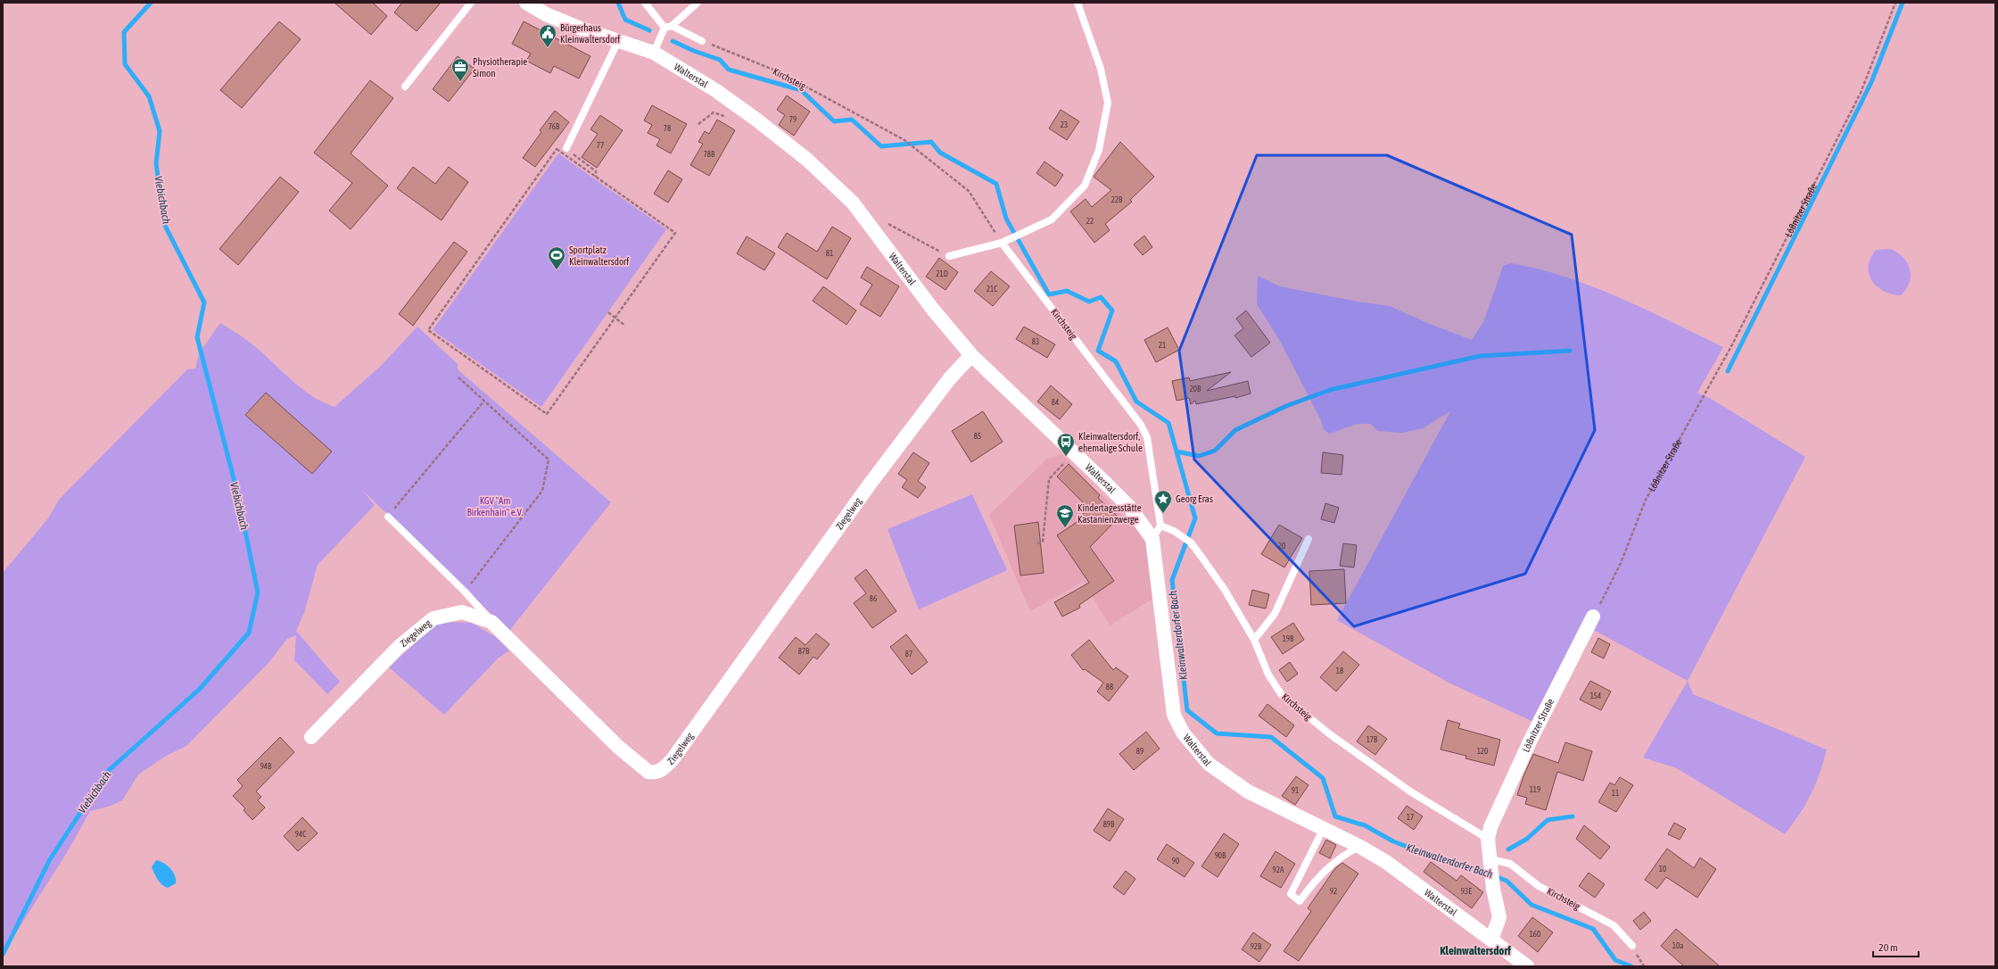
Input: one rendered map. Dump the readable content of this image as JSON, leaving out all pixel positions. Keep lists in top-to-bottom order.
{
  "streets": {
    "street": ["Walterstal", "Lößnitzer Straße", "Ziegelweg"],
    "lane": ["Kirchsteig"]
  },
  "crossings": [
    ["Walterstal", "Lößnitzer Straße"],
    ["Walterstal", "Ziegelweg"],
    ["Kirchsteig", "Lößnitzer Straße"]
  ],
  "districts": ["Kleinwaltersdorf"],
  "water": ["Viebichbach", "Kleinwalterdorfer Bach"],
  "parks": ["KGV \"Am Birkenhain\" e.V."],
  "places": {
    "public building": ["Bürgerhaus Kleinwaltersdorf"],
    "office": ["Physiotherapie Simon"],
    "sports": ["Sportplatz Kleinwaltersdorf"],
    "bus stop": ["Kleinwaltersdorf, ehemalige Schule"],
    "place": ["Georg Eras"],
    "school or university": ["Kindertagesstätte Kastanienzwerge"]
  },
  "house_numbers": [
    "79",
    "23",
    "76B",
    "78",
    "77",
    "78B",
    "22B",
    "22",
    "81",
    "21D",
    "21C",
    "83",
    "21",
    "20B",
    "84",
    "85",
    "20",
    "86",
    "19B",
    "87B",
    "87",
    "18",
    "88",
    "154",
    "17B",
    "89",
    "120",
    "94B",
    "119",
    "91",
    "11",
    "17",
    "89B",
    "94C",
    "90B",
    "90",
    "10",
    "92A",
    "92",
    "93E",
    "160",
    "10a",
    "92B"
  ],
  "scale_bar": "20 m"
}
